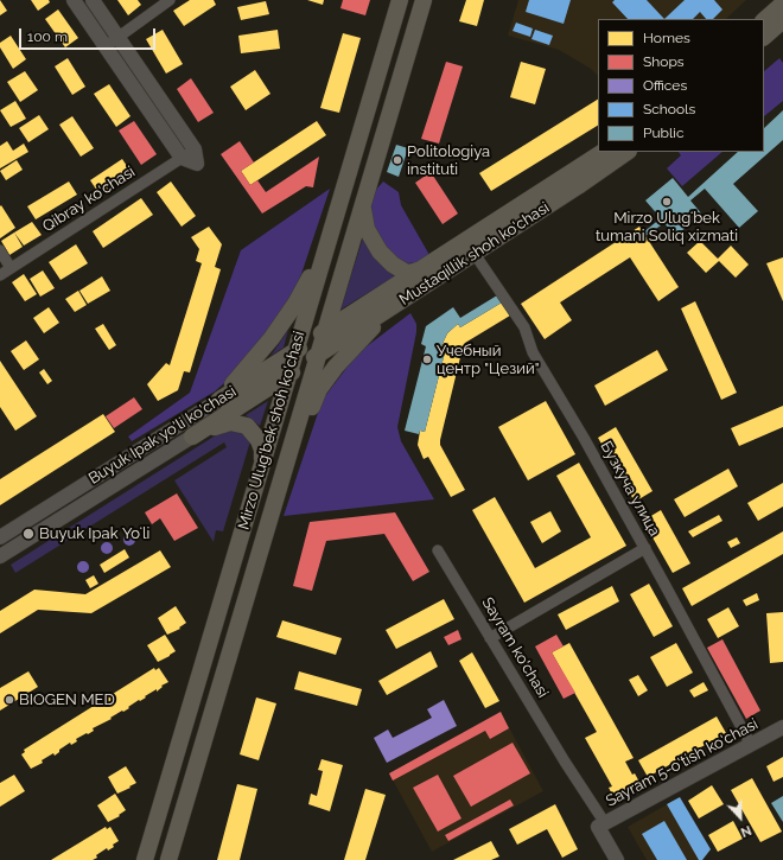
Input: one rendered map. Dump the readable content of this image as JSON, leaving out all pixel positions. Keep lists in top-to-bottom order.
{
  "streets": {
    "main road": ["Mustaqillik shoh ko'chasi", "Mirzo Ulug'bek shoh ko'chasi", "Buyuk Ipak yo'li ko'chasi"],
    "street": [
      "Qibray ko'chasi",
      "Бузкуча улица",
      "Sayram ko'chasi",
      "Sayram 5-o'tish ko'chasi"
    ]
  },
  "crossings": [
    ["Mustaqillik shoh ko'chasi", "Mirzo Ulug'bek shoh ko'chasi"],
    ["Mustaqillik shoh ko'chasi", "Buyuk Ipak yo'li ko'chasi"],
    ["Mustaqillik shoh ko'chasi", "Бузкуча улица"],
    ["Mirzo Ulug'bek shoh ko'chasi", "Buyuk Ipak yo'li ko'chasi"],
    ["Бузкуча улица", "Sayram 5-o'tish ko'chasi"],
    ["Sayram ko'chasi", "Sayram 5-o'tish ko'chasi"]
  ],
  "places": [
    "Politologiya instituti",
    "Mirzo Ulugʻbek tumani Soliq xizmati",
    "Учебный центр \"Цезий\"",
    "Buyuk Ipak Yoʻli",
    "BIOGEN MED"
  ],
  "legend": [
    "Homes",
    "Shops",
    "Offices",
    "Schools",
    "Public"
  ],
  "scale_bar": "100 m",
  "north": "bottom"
}
